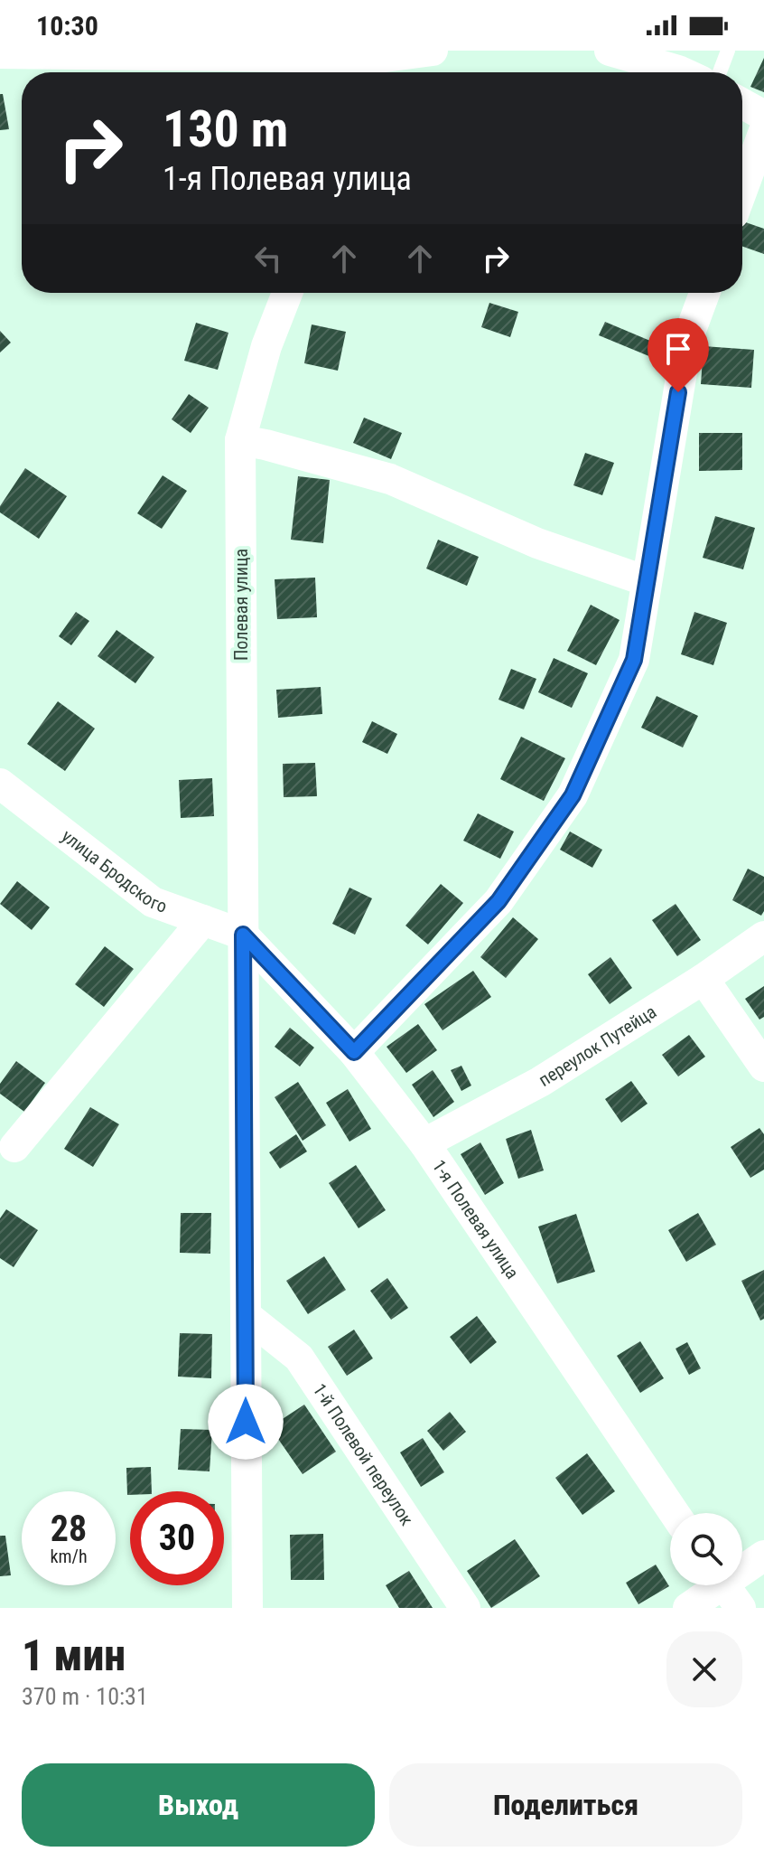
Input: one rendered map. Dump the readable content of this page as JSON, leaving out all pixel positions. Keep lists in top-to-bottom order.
{
  "streets": {
    "street": [
      "Полевая улица",
      "улица Бродского",
      "переулок Путейца",
      "1-я Полевая улица",
      "1-й Полевой переулок"
    ]
  },
  "crossings": [
    ["Полевая улица", "улица Бродского"],
    ["Полевая улица", "1-я Полевая улица"],
    ["Полевая улица", "1-й Полевой переулок"],
    ["улица Бродского", "1-я Полевая улица"],
    ["переулок Путейца", "1-я Полевая улица"]
  ],
  "page": {
    "status": "10:30",
    "turn": ["130 m", "1-я Полевая улица"],
    "speed": "28 km/h",
    "limit": "30",
    "heading": ["1 мин", "370 m · 10:31"],
    "buttons": ["Выход", "Поделиться"]
  }
}
